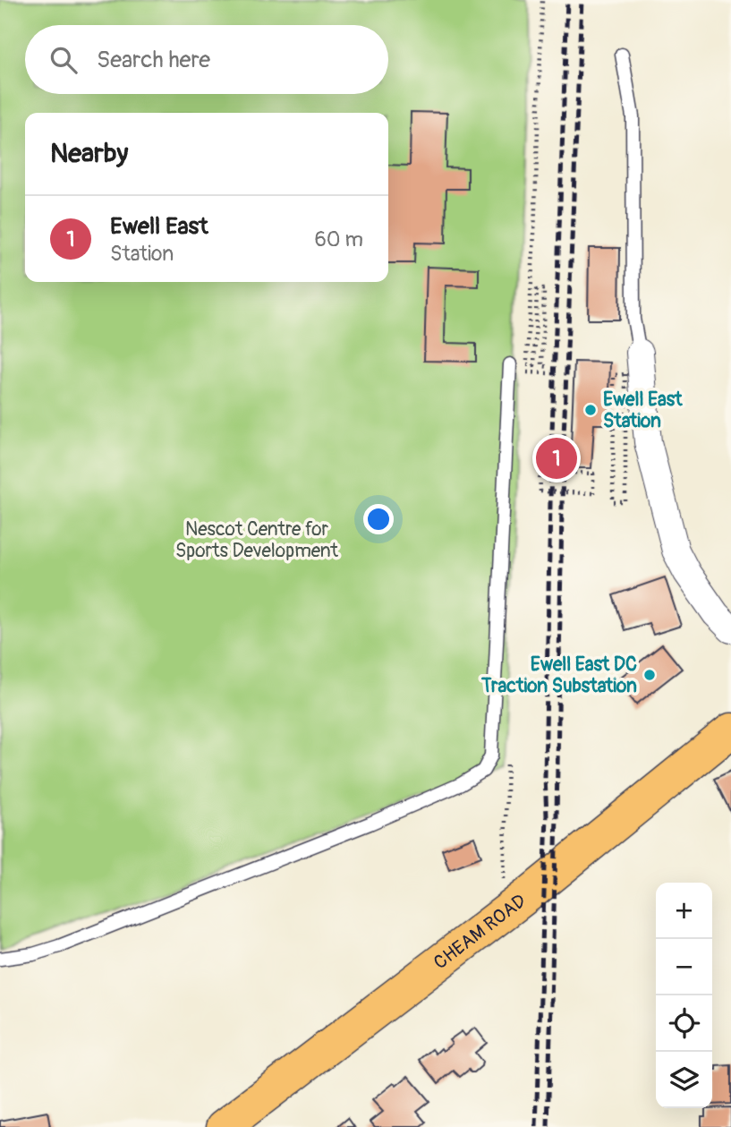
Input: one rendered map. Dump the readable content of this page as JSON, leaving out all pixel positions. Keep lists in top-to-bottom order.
{
  "streets": {
    "highway": ["CHEAM ROAD"]
  },
  "parks": ["Nescot Centre for Sports Development"],
  "places": ["Ewell East Station", "Ewell East DC Traction Substation"],
  "page": {
    "search": "Search here",
    "heading": "Nearby",
    "list": [
      {
        "mark": "1",
        "name": "Ewell East",
        "note": "Station",
        "value": "60 m"
      }
    ],
    "pins": "1",
    "map_buttons": ["+", "−"]
  }
}
